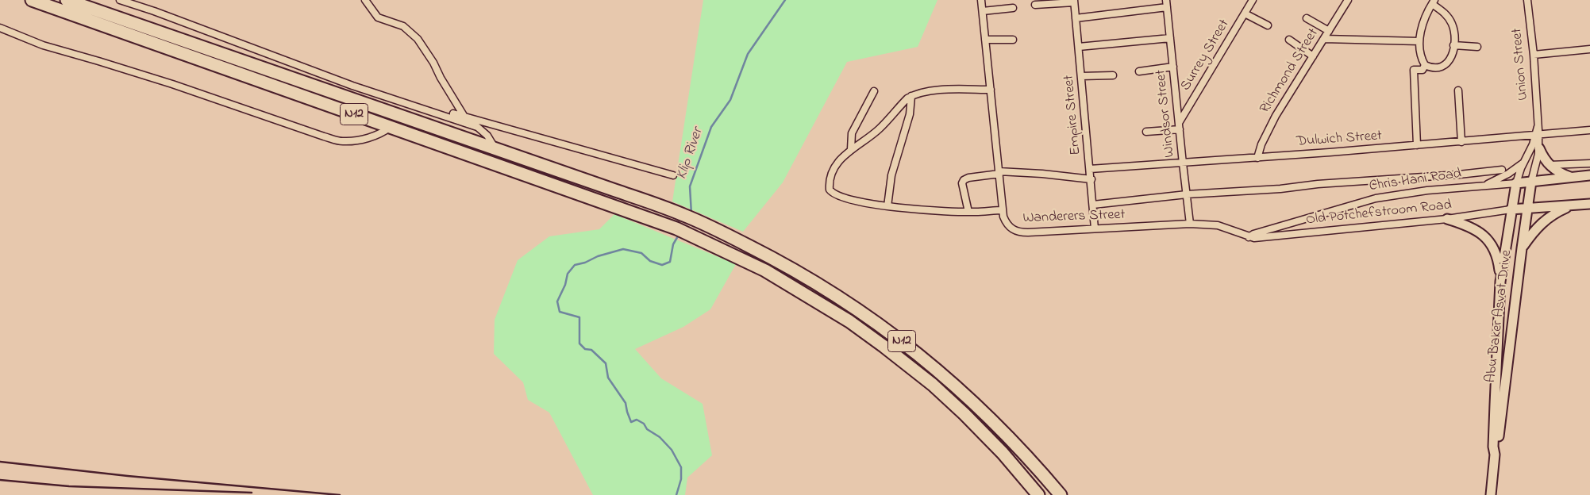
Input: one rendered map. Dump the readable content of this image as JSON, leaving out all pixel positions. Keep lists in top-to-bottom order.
{
  "streets": {
    "highway": ["N12"],
    "main road": ["Chris Hani Road", "Abu Baker Asvat Drive"],
    "street": [
      "Surrey Street",
      "Union Street",
      "Richmond Street",
      "Windsor Street",
      "Empire Street",
      "Dulwich Street",
      "Old Potchefstroom Road",
      "Wanderers Street"
    ]
  },
  "crossings": [
    ["Surrey Street", "Windsor Street"],
    ["Union Street", "Dulwich Street"],
    ["Union Street", "Chris Hani Road"],
    ["Union Street", "Abu Baker Asvat Drive"],
    ["Richmond Street", "Dulwich Street"],
    ["Windsor Street", "Dulwich Street"],
    ["Windsor Street", "Wanderers Street"],
    ["Empire Street", "Dulwich Street"],
    ["Empire Street", "Wanderers Street"],
    ["Chris Hani Road", "Old Potchefstroom Road"],
    ["Chris Hani Road", "Wanderers Street"],
    ["Chris Hani Road", "Abu Baker Asvat Drive"],
    ["Old Potchefstroom Road", "Wanderers Street"],
    ["Old Potchefstroom Road", "Abu Baker Asvat Drive"]
  ],
  "water": ["Klip River"]
}
